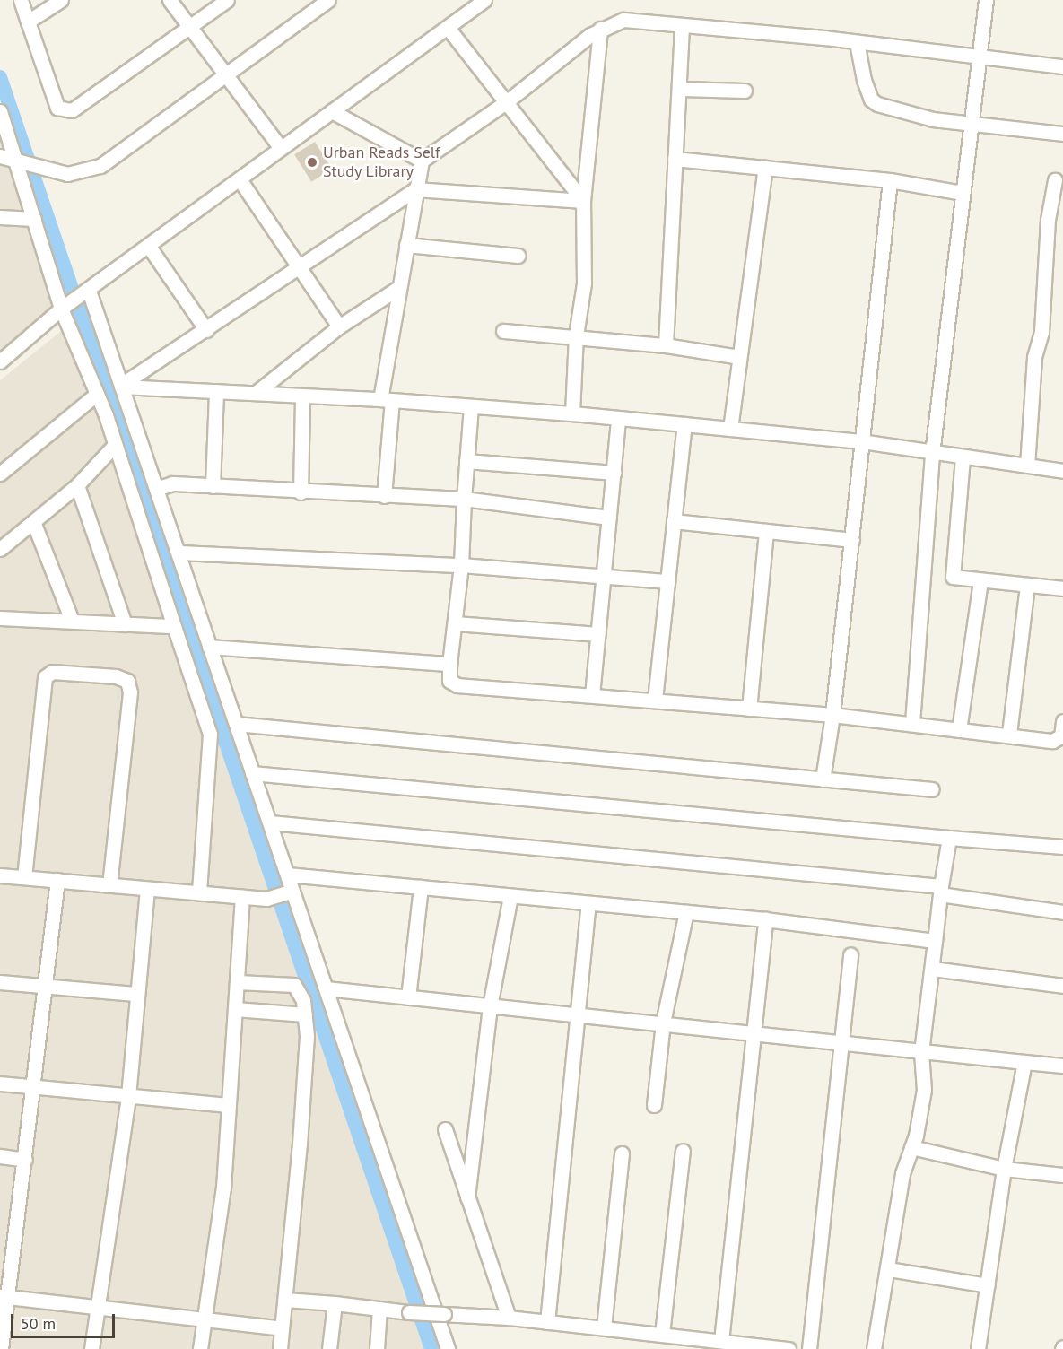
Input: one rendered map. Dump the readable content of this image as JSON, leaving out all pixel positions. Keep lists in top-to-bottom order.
{
  "places": ["Urban Reads Self Study Library"],
  "scale_bar": "50 m"
}
